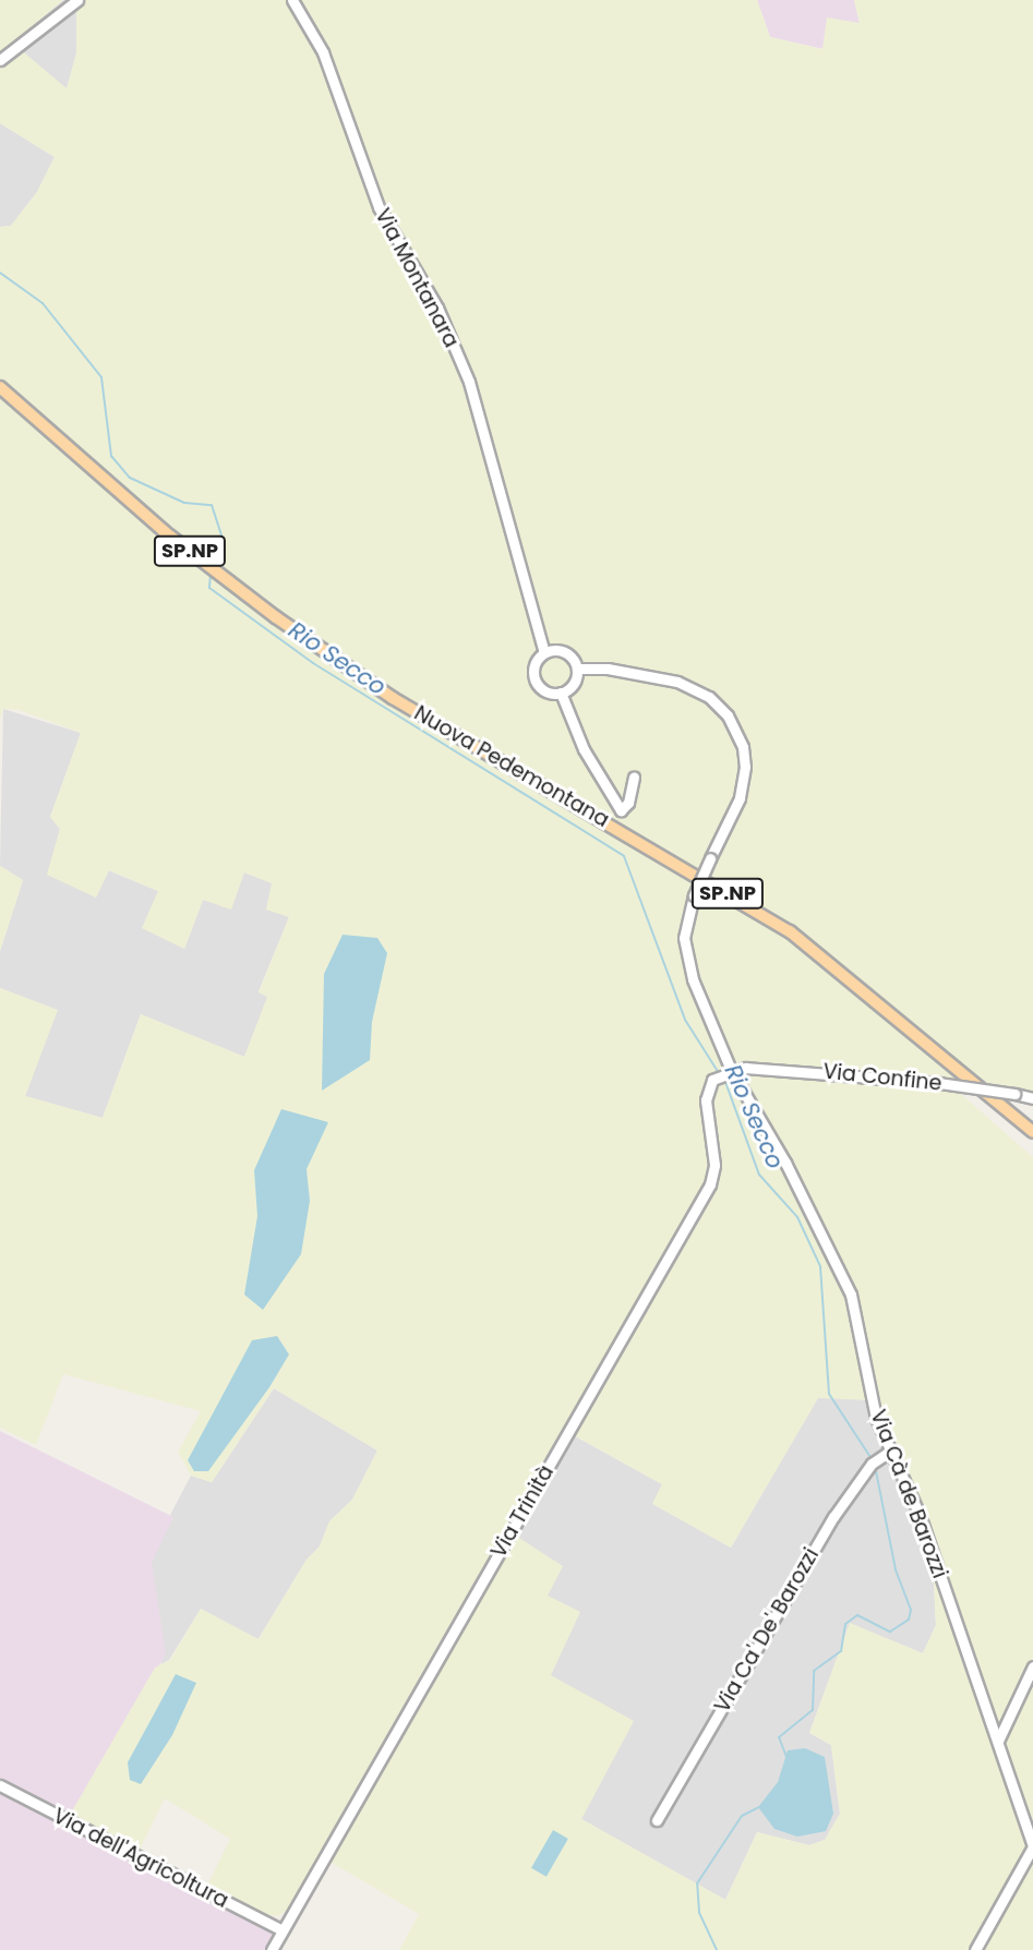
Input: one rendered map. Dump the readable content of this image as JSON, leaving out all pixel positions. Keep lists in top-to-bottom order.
{
  "streets": {
    "main road": ["SP.NP", "Nuova Pedemontana"],
    "street": [
      "Via Montanara",
      "Via Confine",
      "Via Cà de Barozzi",
      "Via Trinità",
      "Via Ca' De' Barozzi",
      "Via dell'Agricoltura"
    ]
  },
  "crossings": [
    ["Via Confine", "Via Cà de Barozzi"],
    ["Via Confine", "Via Trinità"],
    ["Via Cà de Barozzi", "Via Trinità"],
    ["Via Cà de Barozzi", "Via Ca' De' Barozzi"],
    ["Via Trinità", "Via dell'Agricoltura"]
  ],
  "water": ["Rio Secco"]
}
